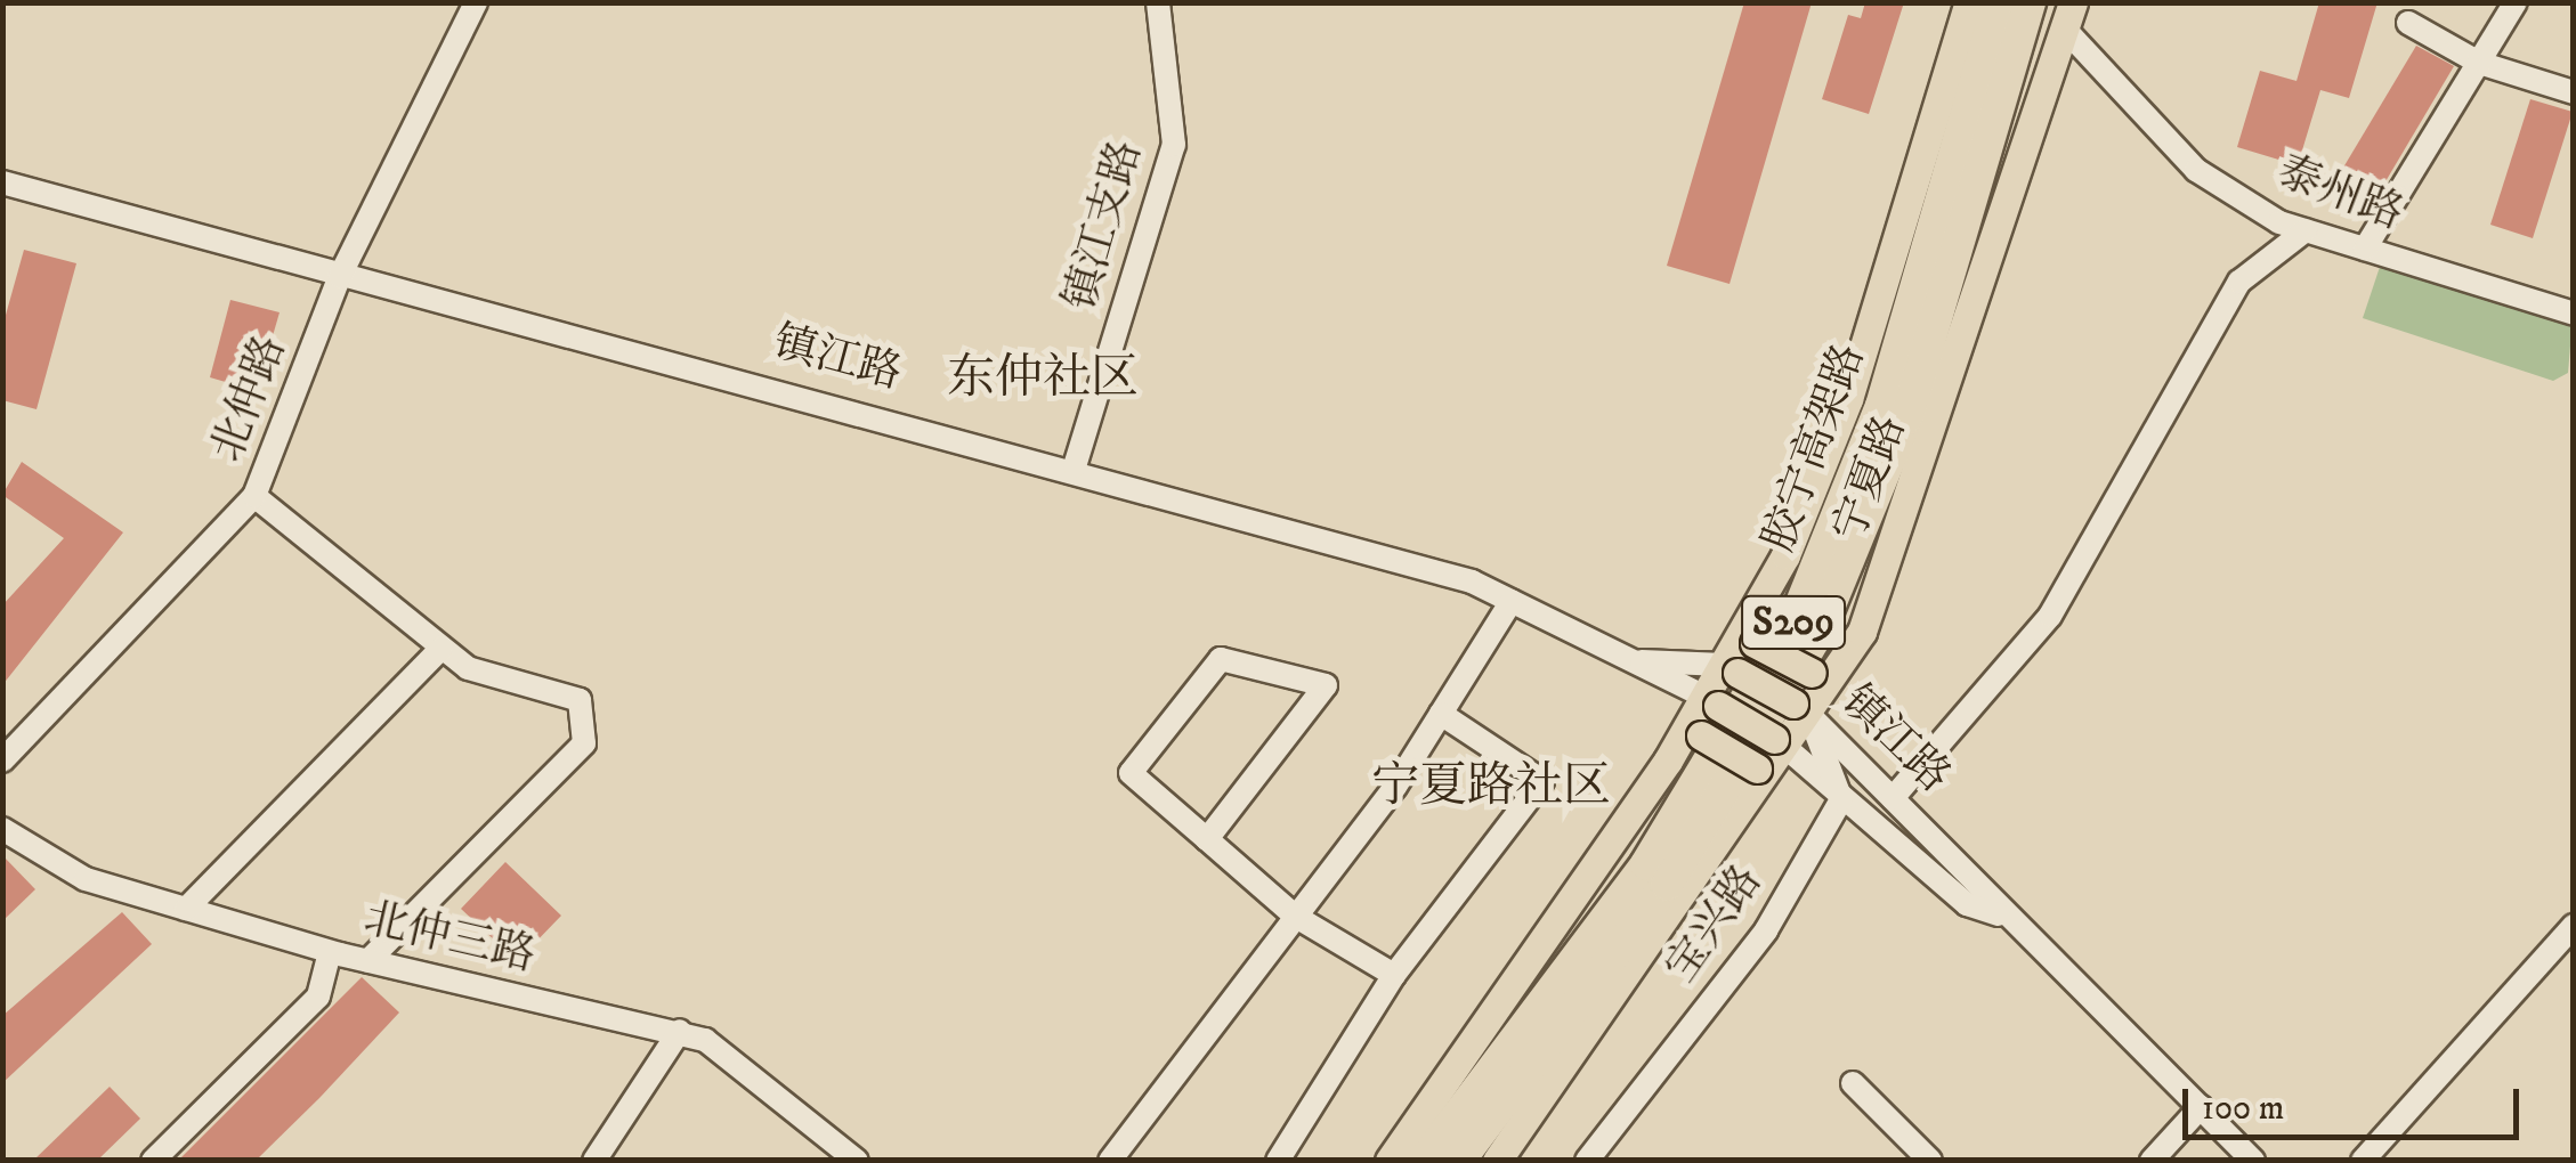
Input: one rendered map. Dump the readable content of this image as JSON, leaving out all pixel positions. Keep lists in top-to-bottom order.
{
  "streets": {
    "highway": ["胶宁高架路", "S209"],
    "main road": ["镇江路", "宁夏路"],
    "street": [
      "泰州路",
      "镇江支路",
      "北仲路",
      "宝兴路",
      "北仲三路"
    ]
  },
  "crossings": [
    ["泰州路", "宁夏路"],
    ["镇江支路", "镇江路"],
    ["镇江路", "北仲路"],
    ["镇江路", "宁夏路"],
    ["镇江路", "宝兴路"]
  ],
  "districts": ["东仲社区", "宁夏路社区"],
  "scale_bar": "100 m"
}
